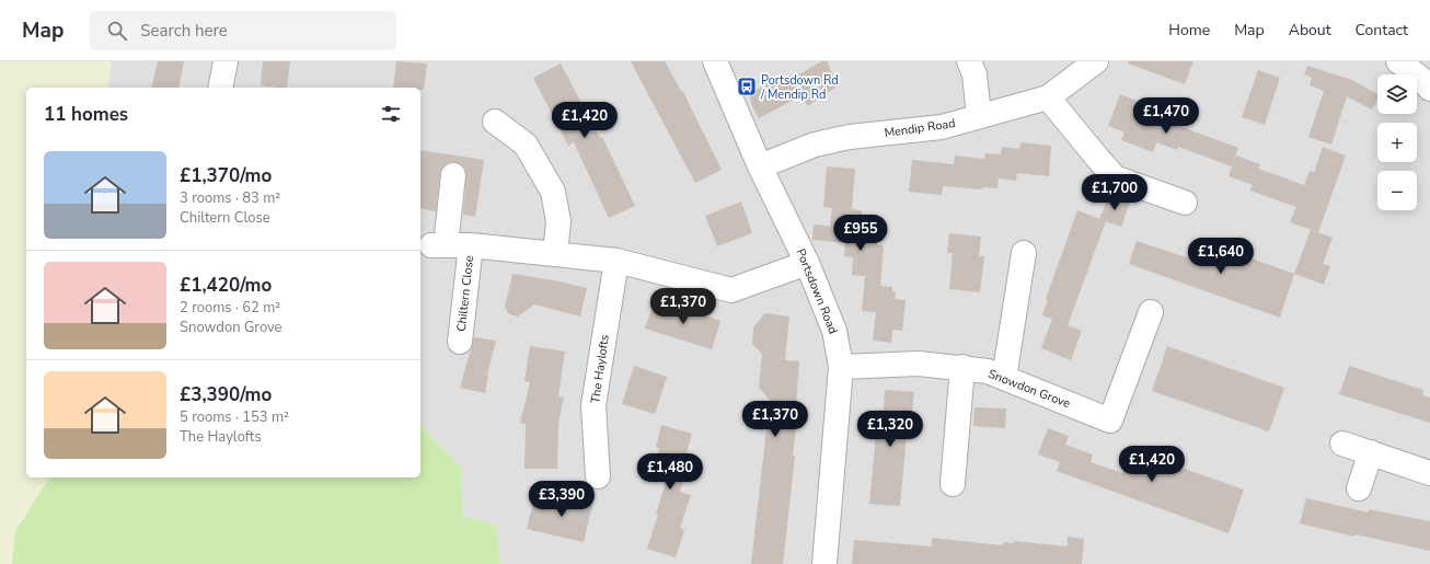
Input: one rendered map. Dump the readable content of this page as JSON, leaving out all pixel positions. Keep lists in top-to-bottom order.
{
  "streets": {
    "street": [
      "Mendip Road",
      "Portsdown Road",
      "Chiltern Close",
      "The Haylofts",
      "Snowdon Grove"
    ]
  },
  "crossings": [
    ["Mendip Road", "Portsdown Road"],
    ["Portsdown Road", "Chiltern Close"],
    ["Portsdown Road", "Snowdon Grove"],
    ["Chiltern Close", "The Haylofts"]
  ],
  "places": {
    "bus stop": ["Portsdown Rd / Mendip Rd"]
  },
  "page": {
    "header": "Map",
    "search": "Search here",
    "nav": [
      "Home",
      "Map",
      "About",
      "Contact"
    ],
    "map_buttons": ["+", "−"],
    "heading": "11 homes",
    "price": [
      "£1,470",
      "£1,420",
      "£1,700",
      "£955",
      "£1,640",
      "£1,370",
      "£1,370",
      "£1,320",
      "£1,420",
      "£1,480",
      "£3,390"
    ],
    "list": [
      {
        "name": "£1,370/mo",
        "note": "3 rooms · 83 m² · Chiltern Close"
      },
      {
        "name": "£1,420/mo",
        "note": "2 rooms · 62 m² · Snowdon Grove"
      },
      {
        "name": "£3,390/mo",
        "note": "5 rooms · 153 m² · The Haylofts"
      }
    ]
  }
}
